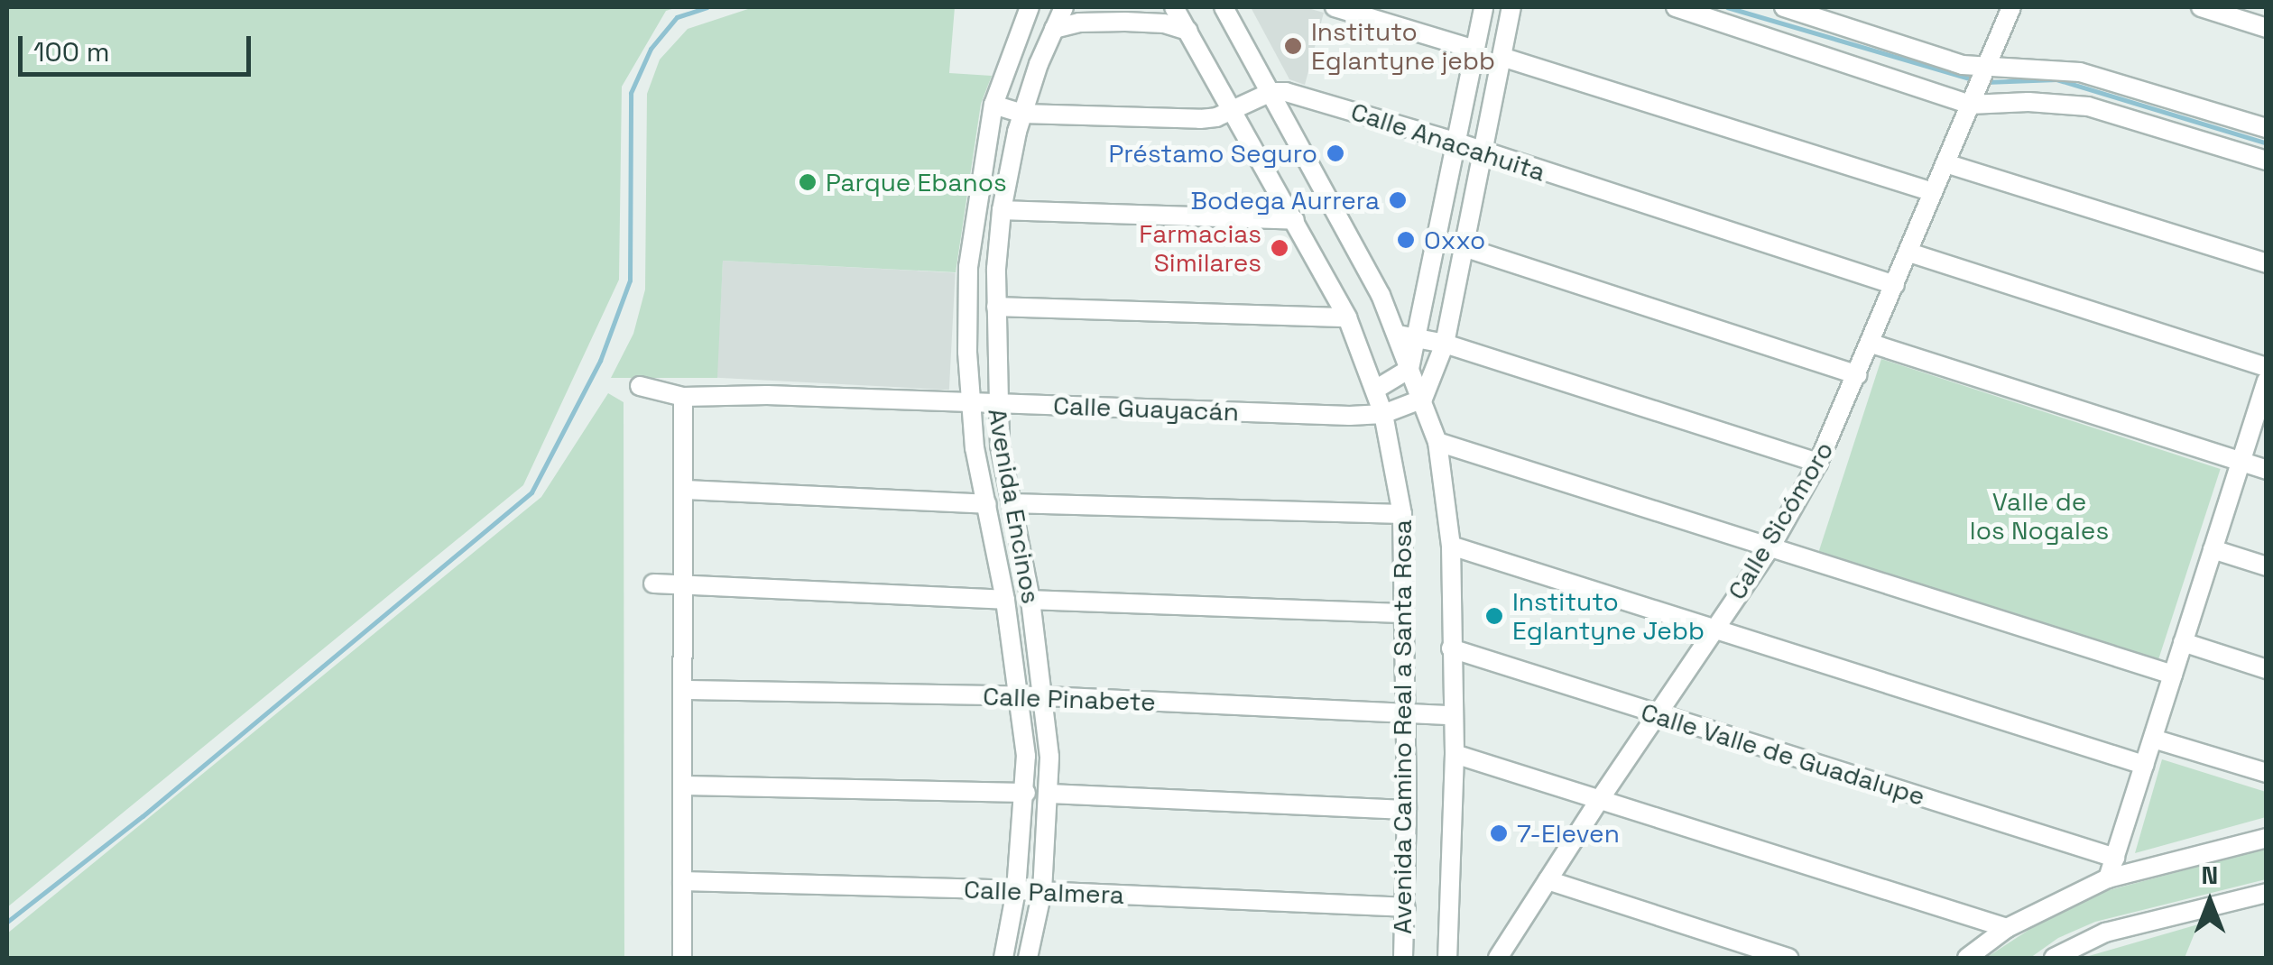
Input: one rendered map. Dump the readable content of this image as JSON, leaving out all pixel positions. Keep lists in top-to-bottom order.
{
  "streets": {
    "street": [
      "Calle Anacahuita",
      "Calle Guayacán",
      "Avenida Encinos",
      "Calle Sicómoro",
      "Calle Pinabete",
      "Avenida Camino Real a Santa Rosa",
      "Calle Valle de Guadalupe",
      "Calle Palmera"
    ]
  },
  "crossings": [
    ["Calle Anacahuita", "Calle Sicómoro"],
    ["Calle Guayacán", "Avenida Encinos"],
    ["Calle Guayacán", "Avenida Camino Real a Santa Rosa"],
    ["Avenida Encinos", "Calle Pinabete"],
    ["Avenida Encinos", "Calle Palmera"],
    ["Calle Sicómoro", "Calle Valle de Guadalupe"],
    ["Calle Pinabete", "Avenida Camino Real a Santa Rosa"],
    ["Avenida Camino Real a Santa Rosa", "Calle Valle de Guadalupe"],
    ["Avenida Camino Real a Santa Rosa", "Calle Palmera"]
  ],
  "parks": ["Valle de los Nogales"],
  "places": [
    "Instituto Eglantyne jebb",
    "Préstamo Seguro",
    "Parque Ebanos",
    "Bodega Aurrera",
    "Oxxo",
    "Farmacias Similares",
    "Instituto Eglantyne Jebb",
    "7-Eleven"
  ],
  "scale_bar": "100 m",
  "north": "top"
}
